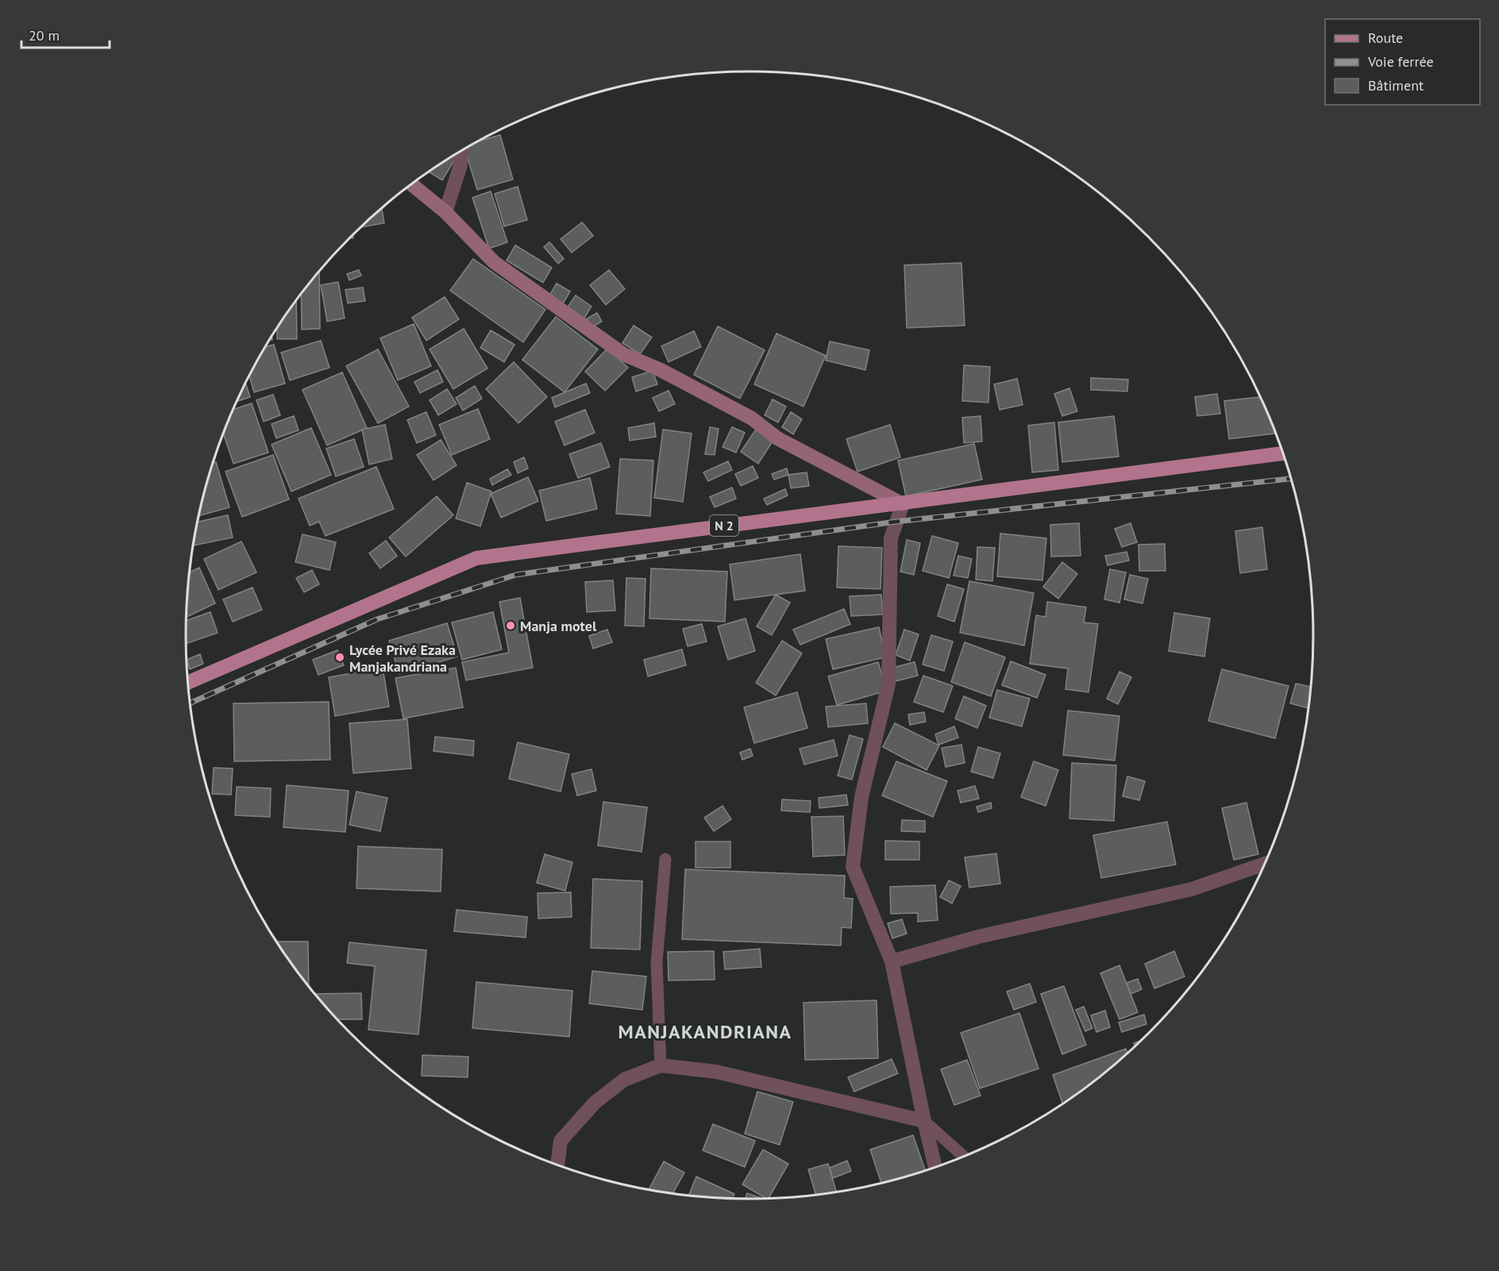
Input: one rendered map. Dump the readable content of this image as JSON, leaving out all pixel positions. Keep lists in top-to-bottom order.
{
  "streets": {
    "main road": ["N 2"]
  },
  "districts": ["MANJAKANDRIANA"],
  "places": ["Manja motel", "Lycée Privé Ezaka Manjakandriana"],
  "legend": ["Route", "Voie ferrée", "Bâtiment"],
  "scale_bar": "20 m"
}
